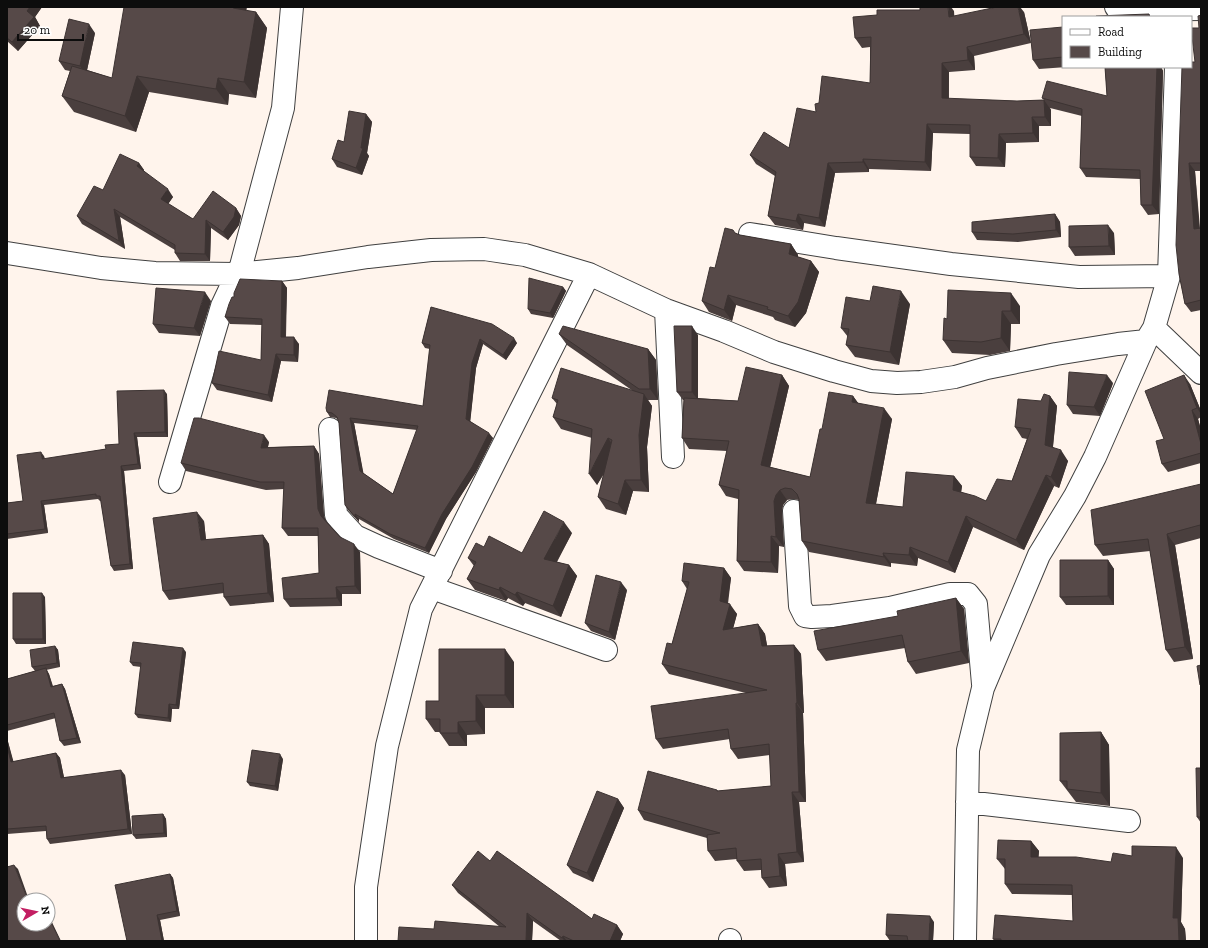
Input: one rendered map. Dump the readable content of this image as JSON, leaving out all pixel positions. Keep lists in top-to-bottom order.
{
  "legend": ["Road", "Building"],
  "scale_bar": "20 m",
  "north": "right"
}
